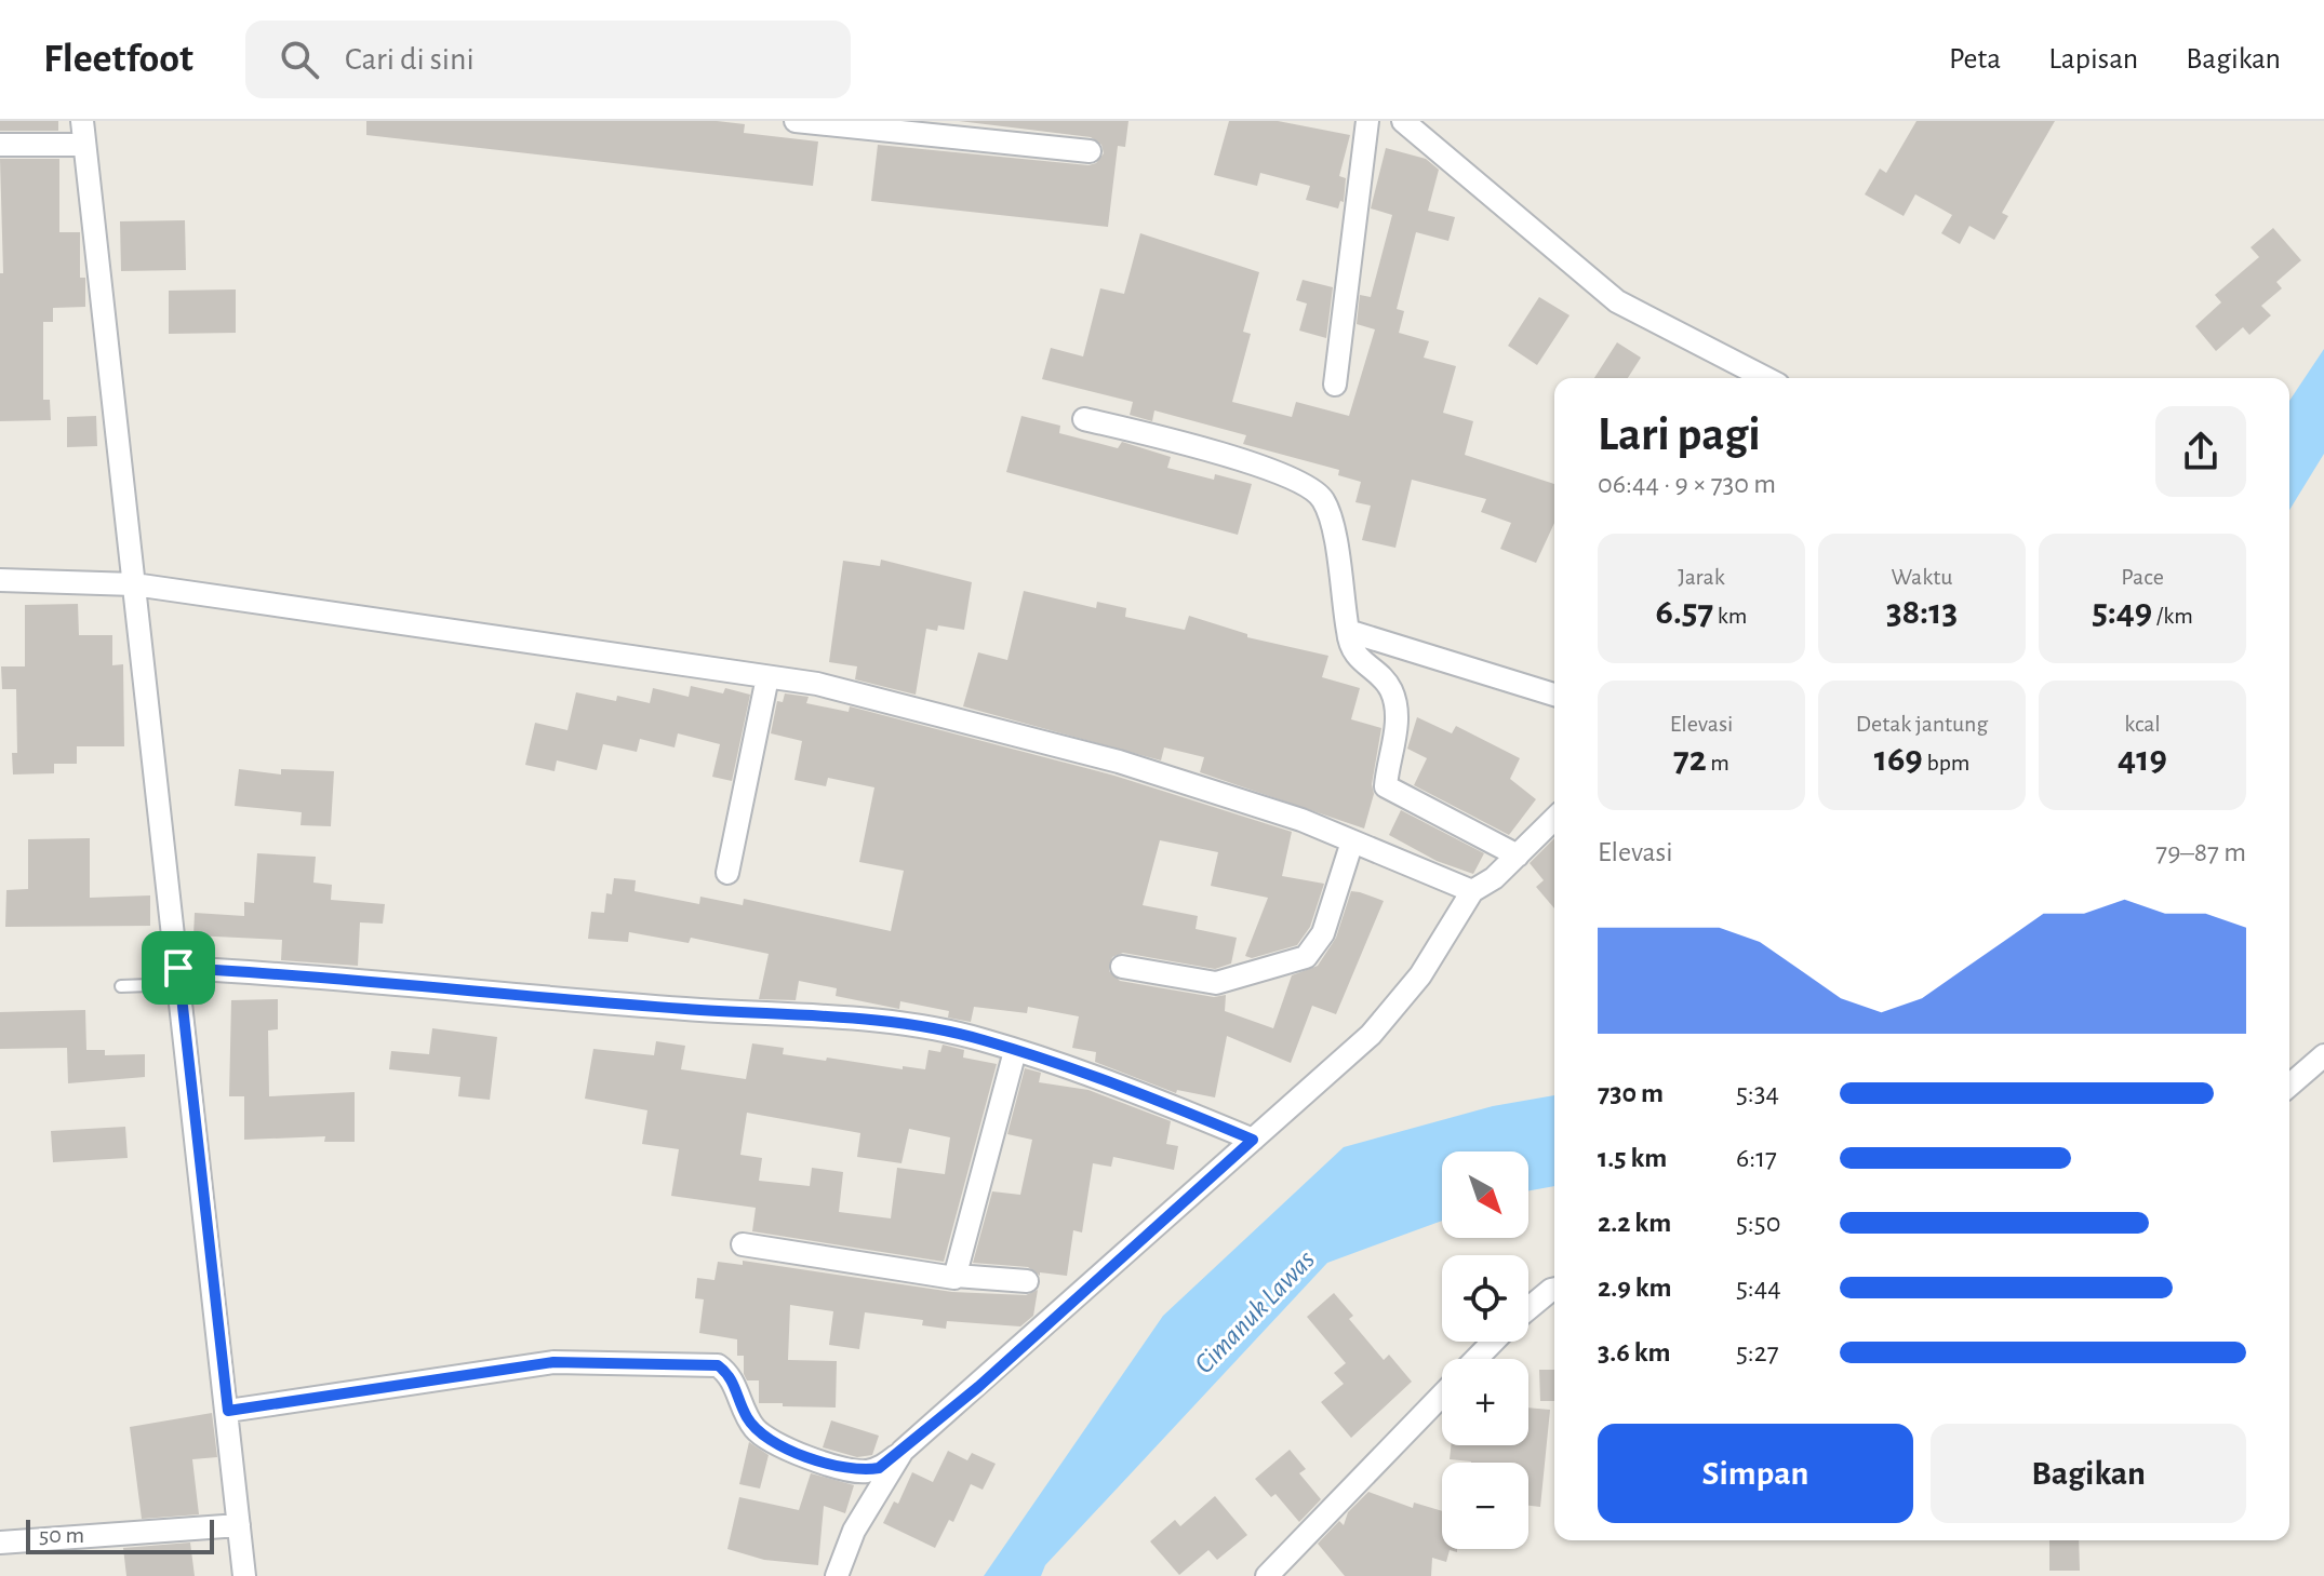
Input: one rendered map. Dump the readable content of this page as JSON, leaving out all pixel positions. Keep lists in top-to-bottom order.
{
  "water": ["Cimanuk Lawas"],
  "scale_bar": "50 m",
  "north": "bottom right",
  "page": {
    "header": "Fleetfoot",
    "search": "Cari di sini",
    "nav": ["Peta", "Lapisan", "Bagikan"],
    "heading": ["Lari pagi", "06:44 · 9 × 730 m"],
    "stats": [
      ["Jarak", "6.57 km"],
      ["Waktu", "38:13"],
      ["Pace", "5:49 /km"],
      ["Elevasi", "72 m"],
      ["Detak jantung", "169 bpm"],
      ["kcal", "419"]
    ],
    "chart": ["Elevasi", "79–87 m"],
    "list": [
      {
        "name": "730 m",
        "note": "5:34"
      },
      {
        "name": "1.5 km",
        "note": "6:17"
      },
      {
        "name": "2.2 km",
        "note": "5:50"
      },
      {
        "name": "2.9 km",
        "note": "5:44"
      },
      {
        "name": "3.6 km",
        "note": "5:27"
      }
    ],
    "map_buttons": ["+", "−"],
    "buttons": ["Simpan", "Bagikan"],
    "scale": "50 m"
  }
}
